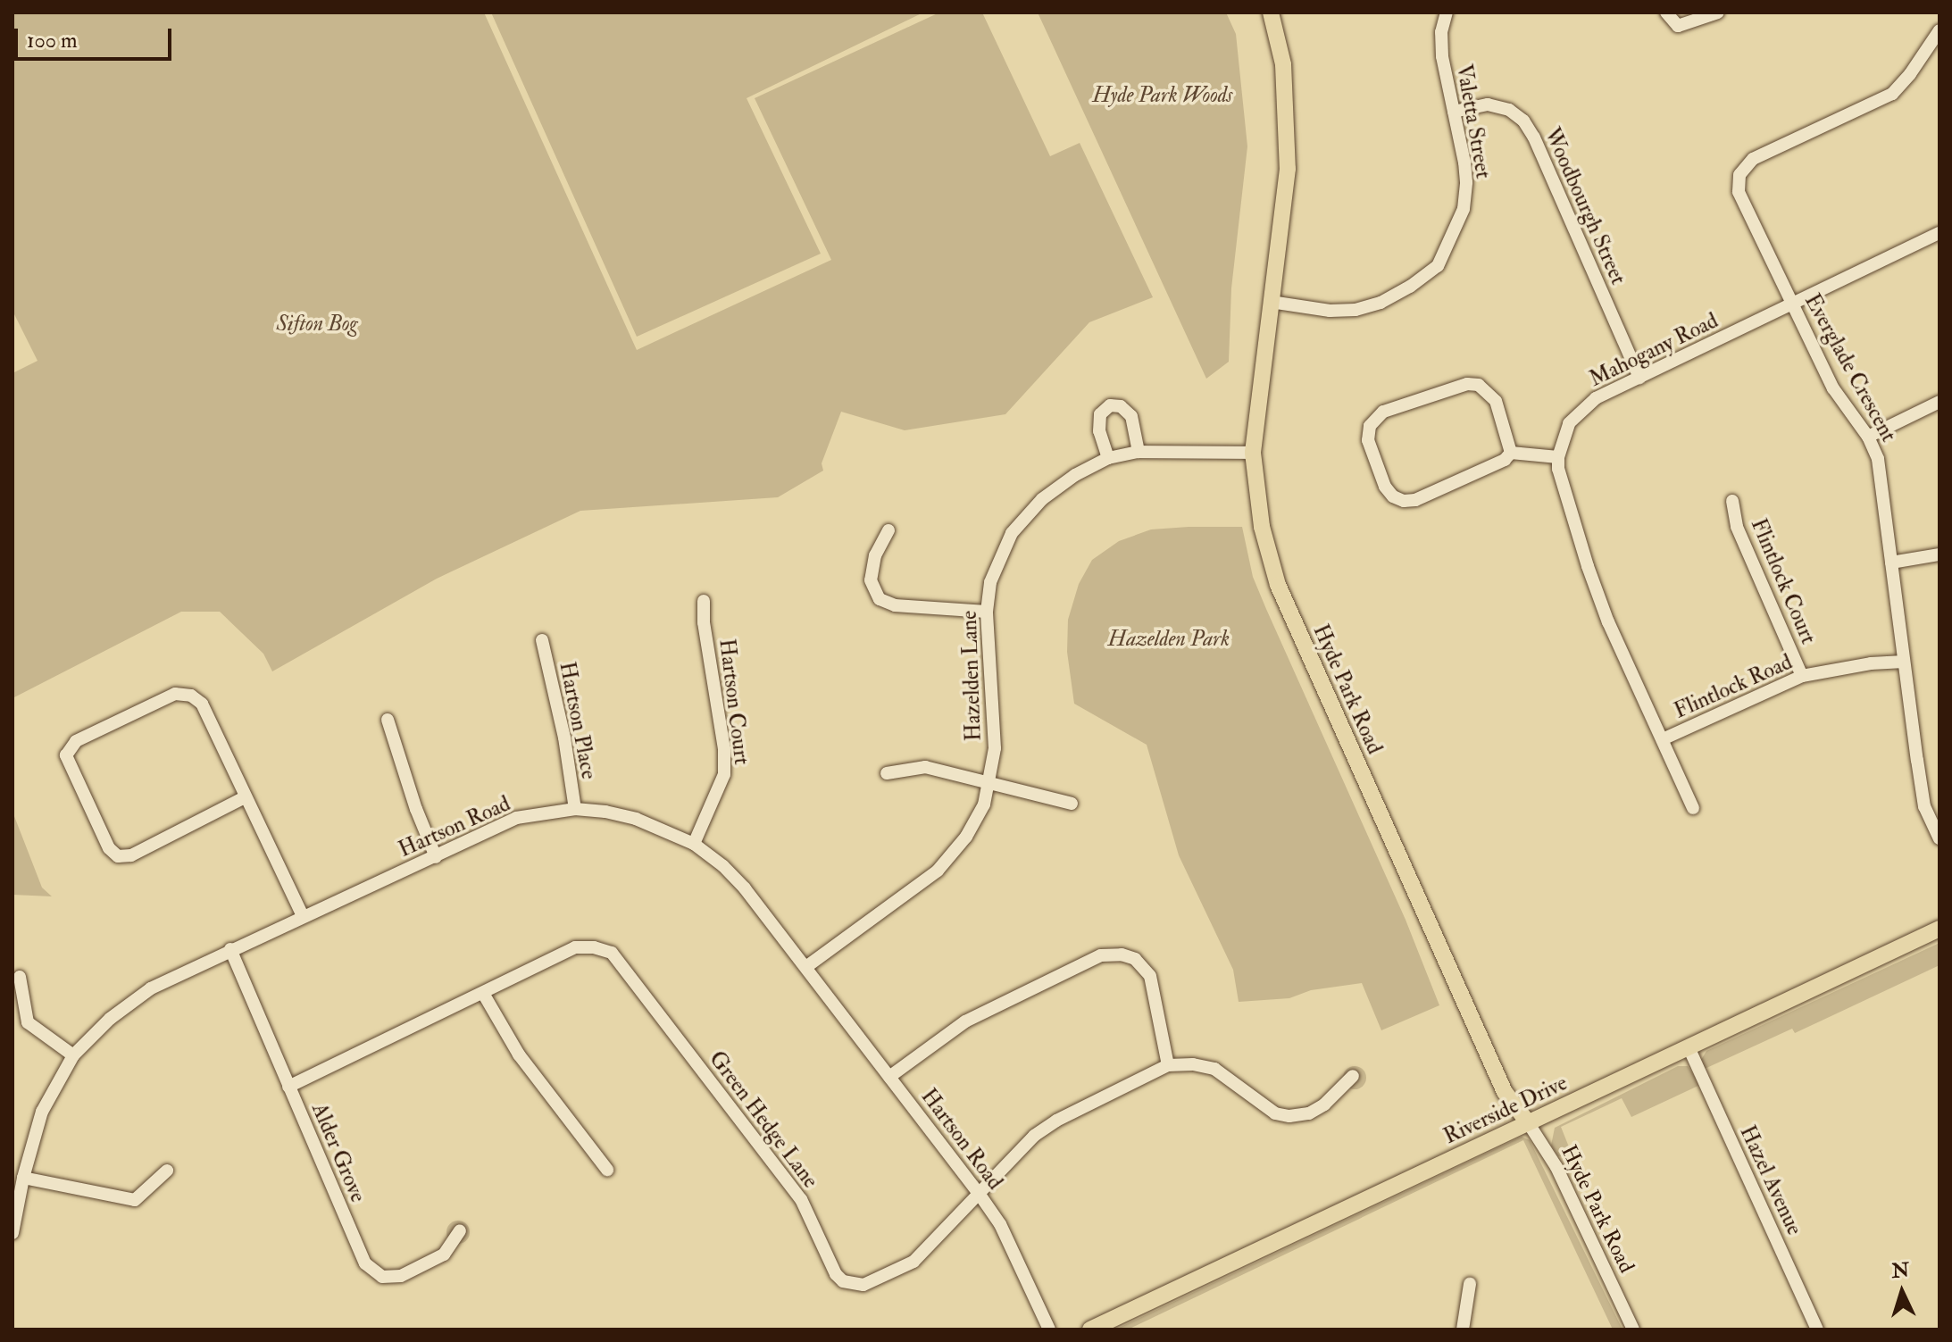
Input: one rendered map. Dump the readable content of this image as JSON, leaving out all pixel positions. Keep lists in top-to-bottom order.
{
  "streets": {
    "main road": ["Hyde Park Road", "Riverside Drive"],
    "street": [
      "Valetta Street",
      "Woodbourgh Street",
      "Mahogany Road",
      "Everglade Crescent",
      "Flintlock Court",
      "Hazelden Lane",
      "Flintlock Road",
      "Hartson Court",
      "Hartson Place",
      "Hartson Road",
      "Green Hedge Lane",
      "Alder Grove",
      "Hazel Avenue"
    ]
  },
  "crossings": [
    ["Valetta Street", "Woodbourgh Street"],
    ["Valetta Street", "Hyde Park Road"],
    ["Woodbourgh Street", "Mahogany Road"],
    ["Mahogany Road", "Everglade Crescent"],
    ["Mahogany Road", "Flintlock Road"],
    ["Everglade Crescent", "Flintlock Road"],
    ["Flintlock Court", "Flintlock Road"],
    ["Hazelden Lane", "Hyde Park Road"],
    ["Hazelden Lane", "Hartson Road"],
    ["Hyde Park Road", "Riverside Drive"],
    ["Hartson Court", "Hartson Road"],
    ["Hartson Place", "Hartson Road"],
    ["Hartson Road", "Green Hedge Lane"],
    ["Hartson Road", "Alder Grove"],
    ["Riverside Drive", "Hazel Avenue"],
    ["Green Hedge Lane", "Alder Grove"]
  ],
  "parks": ["Hyde Park Woods", "Sifton Bog", "Hazelden Park"],
  "scale_bar": "100 m",
  "north": "top"
}
